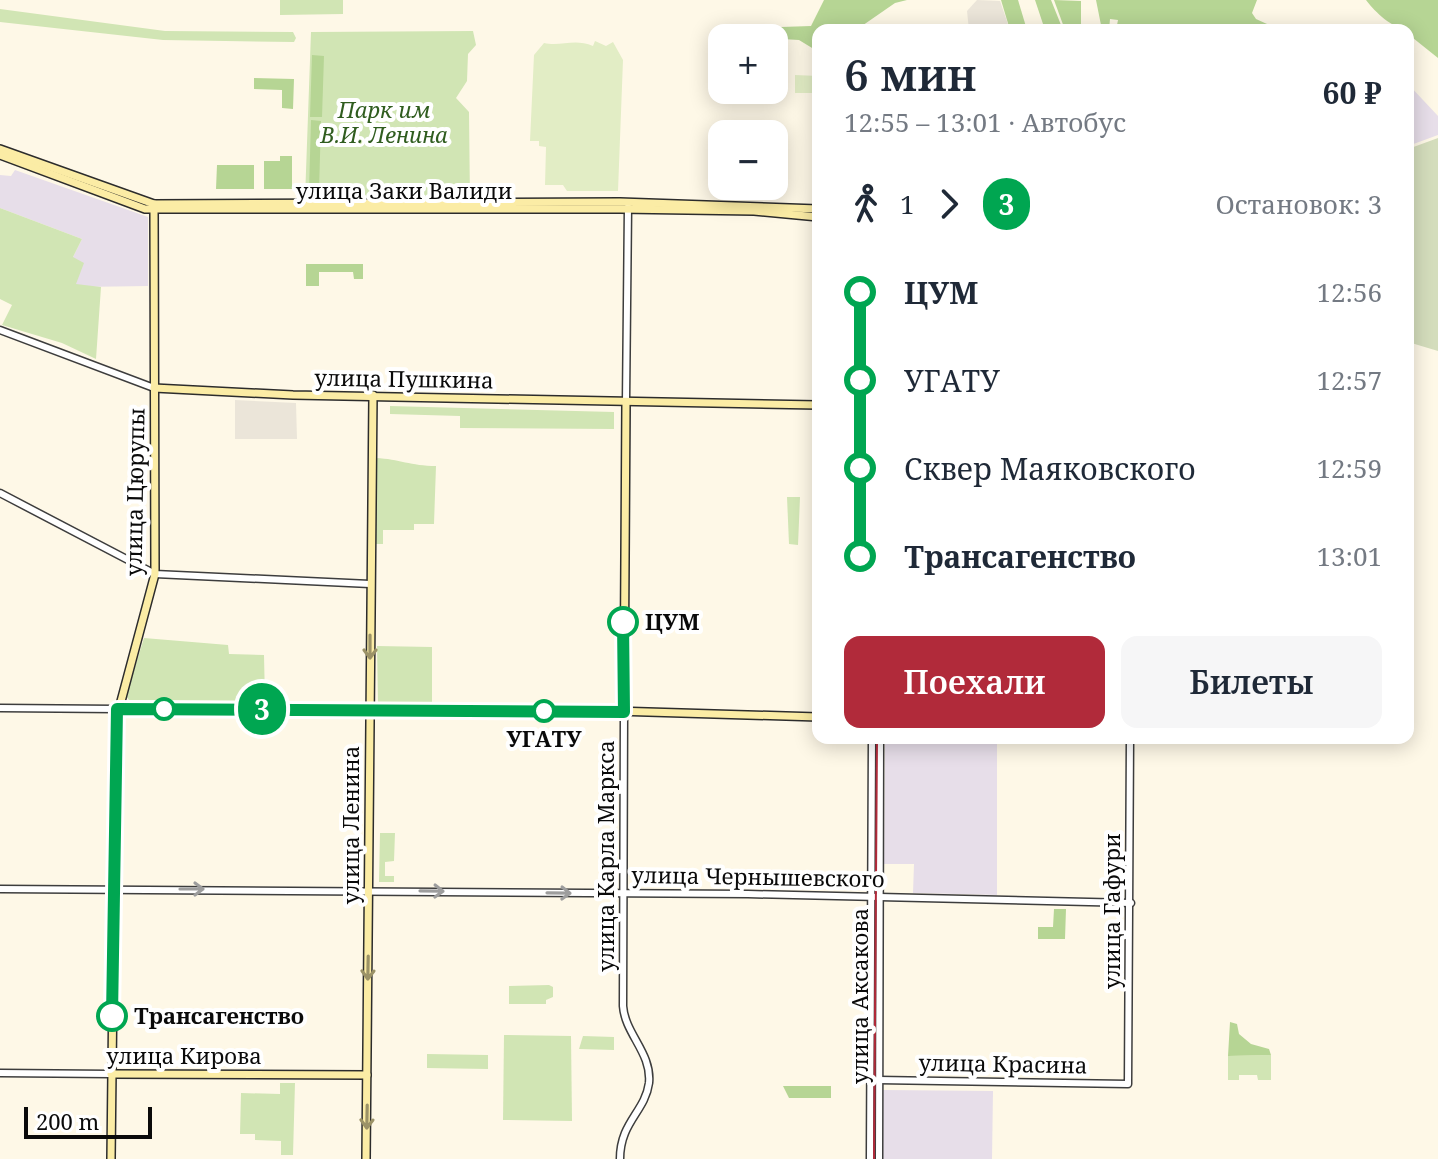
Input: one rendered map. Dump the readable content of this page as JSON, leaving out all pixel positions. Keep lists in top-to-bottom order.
{
  "streets": {
    "main road": [
      "улица Заки Валиди",
      "улица Пушкина",
      "улица Цюрупы",
      "улица Ленина",
      "улица Карла Маркса",
      "улица Кирова"
    ],
    "street": [
      "улица Чернышевского",
      "улица Гафури",
      "улица Аксакова",
      "улица Красина"
    ]
  },
  "crossings": [
    ["улица Заки Валиди", "улица Цюрупы"],
    ["улица Заки Валиди", "улица Карла Маркса"],
    ["улица Пушкина", "улица Цюрупы"],
    ["улица Пушкина", "улица Ленина"],
    ["улица Пушкина", "улица Карла Маркса"],
    ["улица Цюрупы", "улица Чернышевского"],
    ["улица Цюрупы", "улица Кирова"],
    ["улица Ленина", "улица Чернышевского"],
    ["улица Ленина", "улица Кирова"],
    ["улица Карла Маркса", "улица Чернышевского"],
    ["улица Чернышевского", "улица Гафури"],
    ["улица Чернышевского", "улица Аксакова"],
    ["улица Гафури", "улица Красина"],
    ["улица Аксакова", "улица Красина"]
  ],
  "one_way": ["улица Ленина", "улица Чернышевского"],
  "parks": ["Парк им В.И. Ленина"],
  "places": ["ЦУМ", "УГАТУ", "Трансагенство"],
  "lines": ["bus line 3"],
  "scale_bar": "200 m",
  "page": {
    "on_map": "3",
    "map_buttons": ["+", "−"],
    "heading": ["6 мин", "12:55 – 13:01 · Автобус", "60 ₽"],
    "legs": ["1", "3", "Остановок: 3"],
    "list": [
      {
        "name": "ЦУМ",
        "value": "12:56"
      },
      {
        "name": "УГАТУ",
        "value": "12:57"
      },
      {
        "name": "Сквер Маяковского",
        "value": "12:59"
      },
      {
        "name": "Трансагенство",
        "value": "13:01"
      }
    ],
    "buttons": ["Поехали", "Билеты"],
    "scale": "200 m"
  }
}
